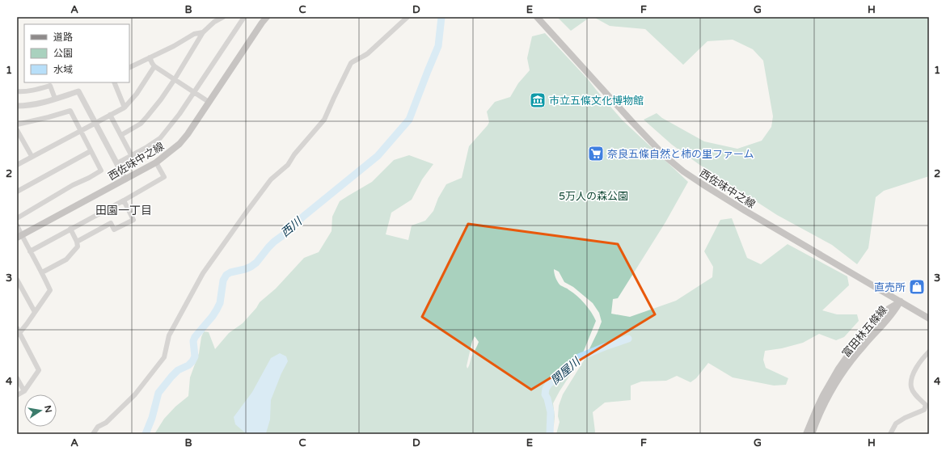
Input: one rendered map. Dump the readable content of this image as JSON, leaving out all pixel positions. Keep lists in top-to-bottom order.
{
  "streets": {
    "main road": ["西佐味中之線", "富田林五條線"]
  },
  "crossings": [
    ["西佐味中之線", "富田林五條線"]
  ],
  "districts": ["田園一丁目"],
  "water": ["西川", "関屋川"],
  "parks": ["5万人の森公園"],
  "places": {
    "museum": ["市立五條文化博物館"],
    "supermarket": ["奈良五條自然と柿の里ファーム"],
    "shop": ["直売所"]
  },
  "legend": ["道路", "公園", "水域"],
  "north": "right",
  "grid": {
    "columns": [
      "A",
      "B",
      "C",
      "D",
      "E",
      "F",
      "G",
      "H"
    ],
    "rows": [
      "1",
      "2",
      "3",
      "4"
    ]
  }
}
